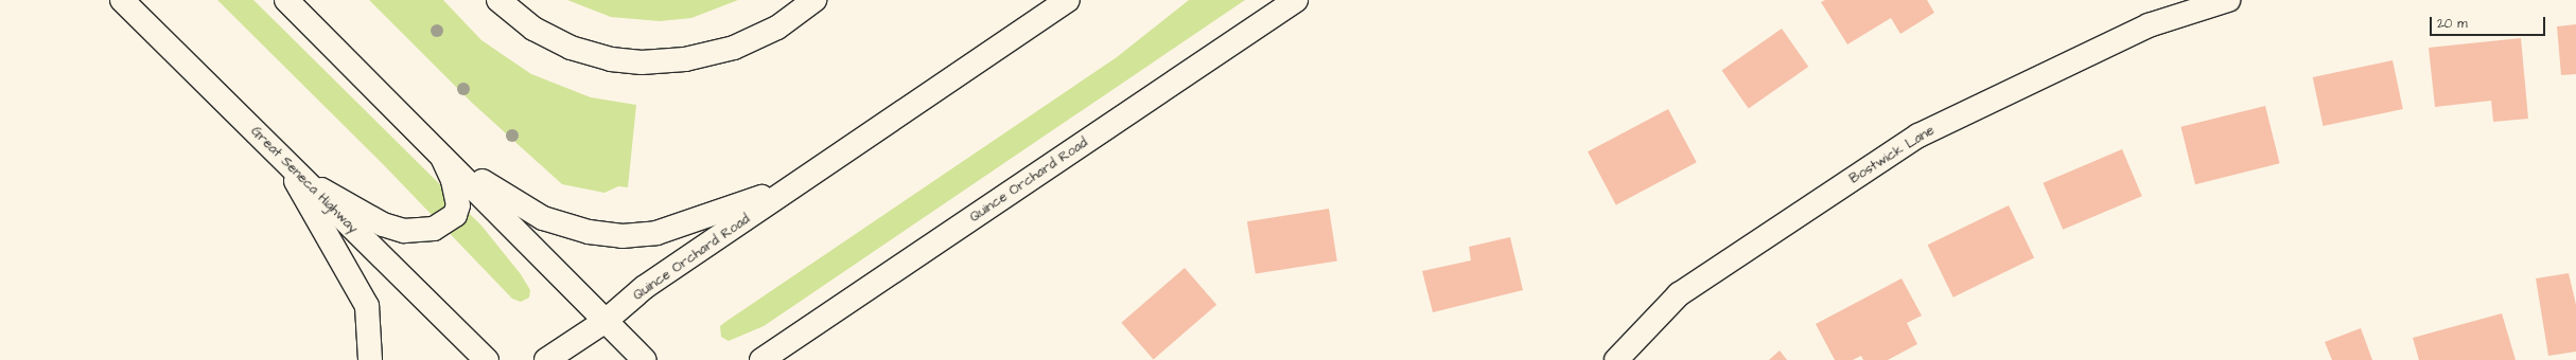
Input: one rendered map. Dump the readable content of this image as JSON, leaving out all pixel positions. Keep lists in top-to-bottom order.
{
  "streets": {
    "main road": ["Bostwick Lane", "Great Seneca Highway", "Quince Orchard Road"]
  },
  "scale_bar": "20 m"
}
